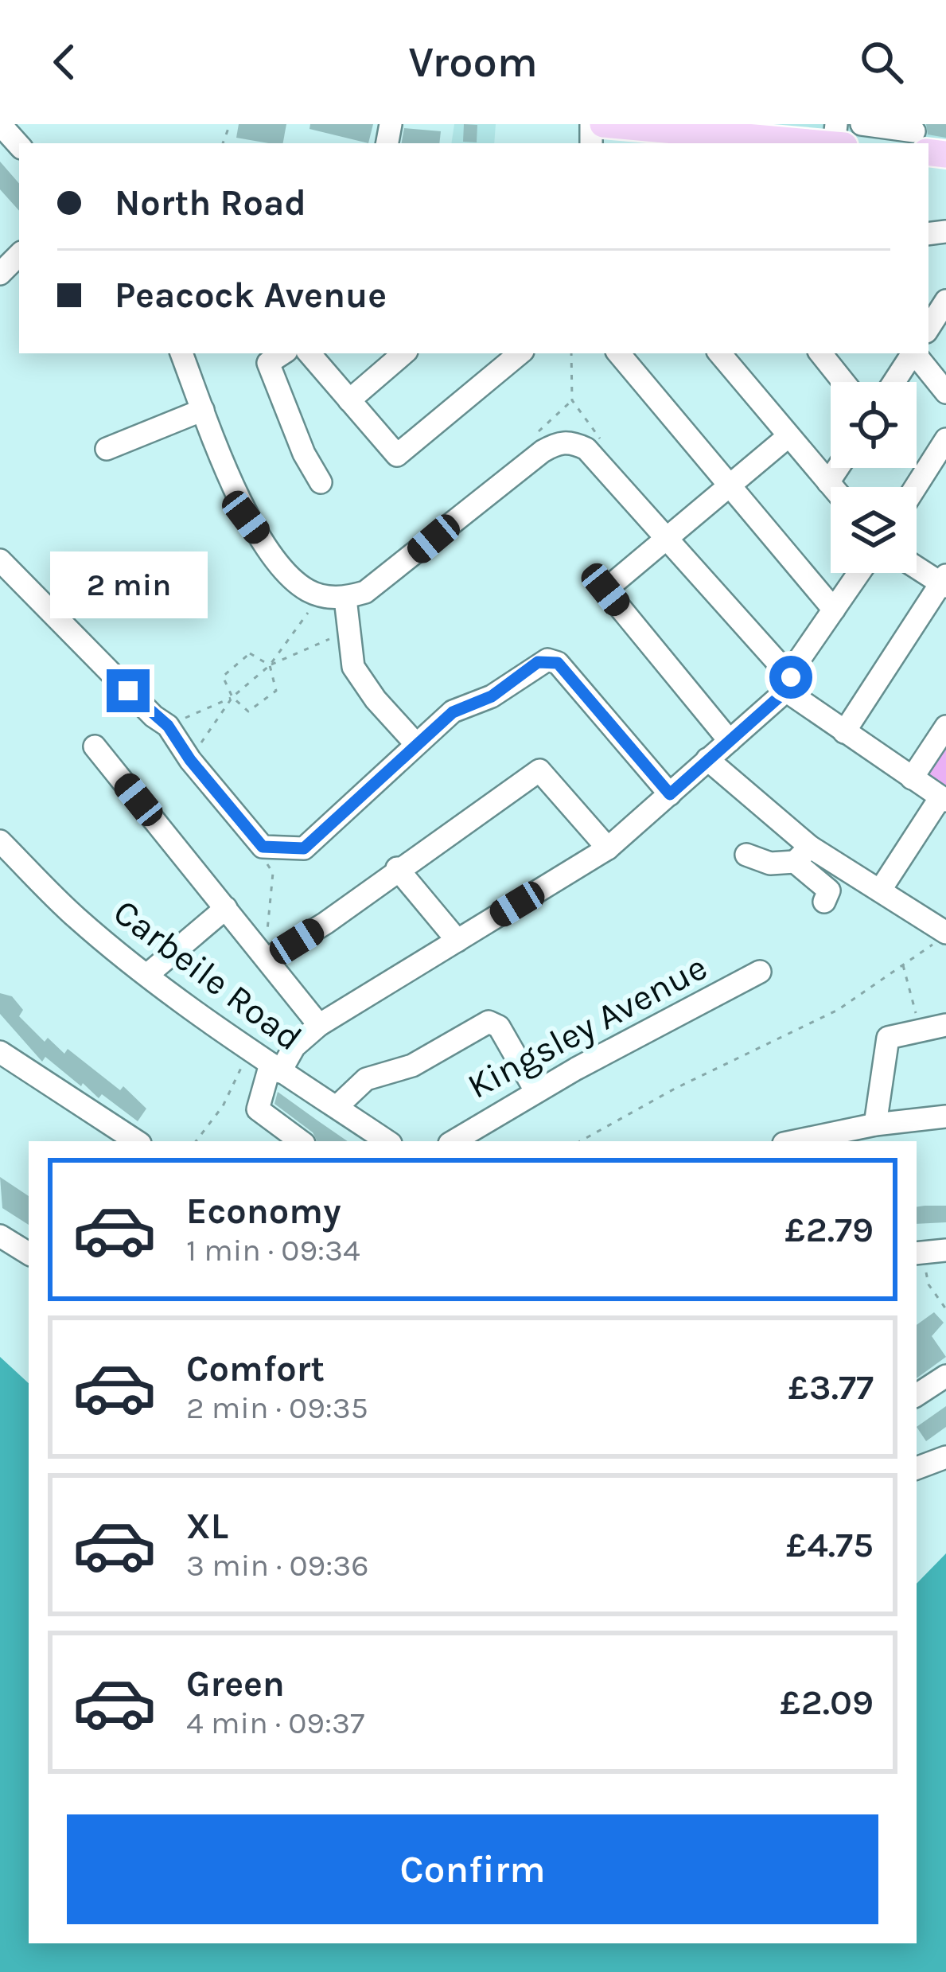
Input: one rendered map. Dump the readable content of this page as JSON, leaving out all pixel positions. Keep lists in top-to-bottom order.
{
  "streets": {
    "street": ["Carbeile Road", "Kingsley Avenue"]
  },
  "page": {
    "header": "Vroom",
    "banner": ["North Road", "Peacock Avenue"],
    "bubble": "2 min",
    "list": [
      {
        "name": "Economy",
        "note": "1 min · 09:34",
        "value": "£2.79"
      },
      {
        "name": "Comfort",
        "note": "2 min · 09:35",
        "value": "£3.77"
      },
      {
        "name": "XL",
        "note": "3 min · 09:36",
        "value": "£4.75"
      },
      {
        "name": "Green",
        "note": "4 min · 09:37",
        "value": "£2.09"
      }
    ],
    "buttons": "Confirm"
  }
}
